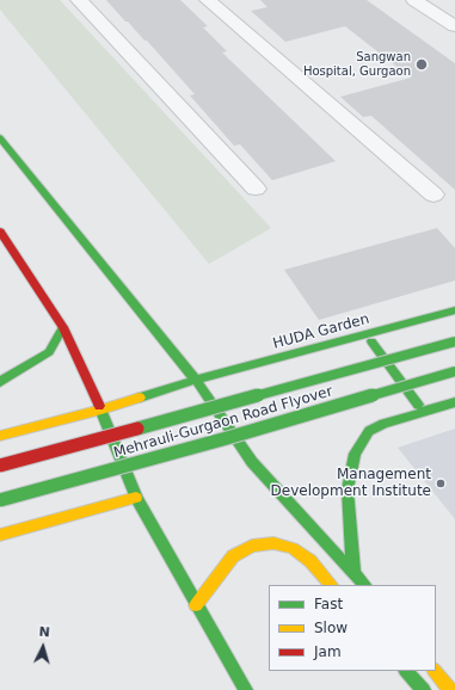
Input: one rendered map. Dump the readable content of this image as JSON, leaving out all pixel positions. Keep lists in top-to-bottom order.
{
  "streets": {
    "main road": ["HUDA Garden", "Mehrauli-Gurgaon Road Flyover"]
  },
  "places": ["Sangwan Hospital, Gurgaon", "Management Development Institute"],
  "legend": ["Fast", "Slow", "Jam"],
  "north": "top"
}
